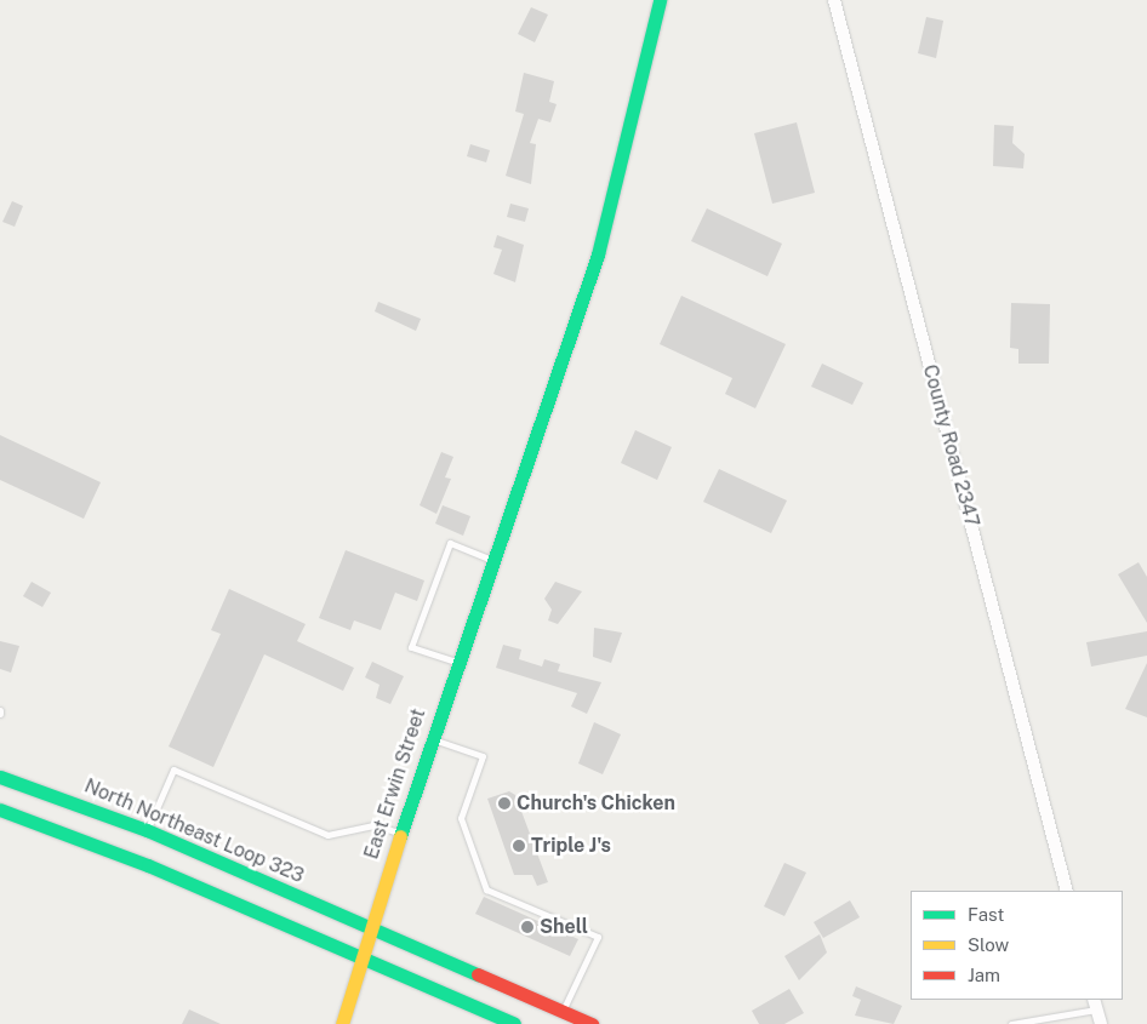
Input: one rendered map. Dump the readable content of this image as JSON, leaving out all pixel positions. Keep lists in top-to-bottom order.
{
  "streets": {
    "main road": ["East Erwin Street", "North Northeast Loop 323"],
    "street": ["County Road 2347"]
  },
  "crossings": [
    ["East Erwin Street", "North Northeast Loop 323"]
  ],
  "places": ["Church's Chicken", "Triple J's", "Shell"],
  "legend": ["Fast", "Slow", "Jam"]
}
